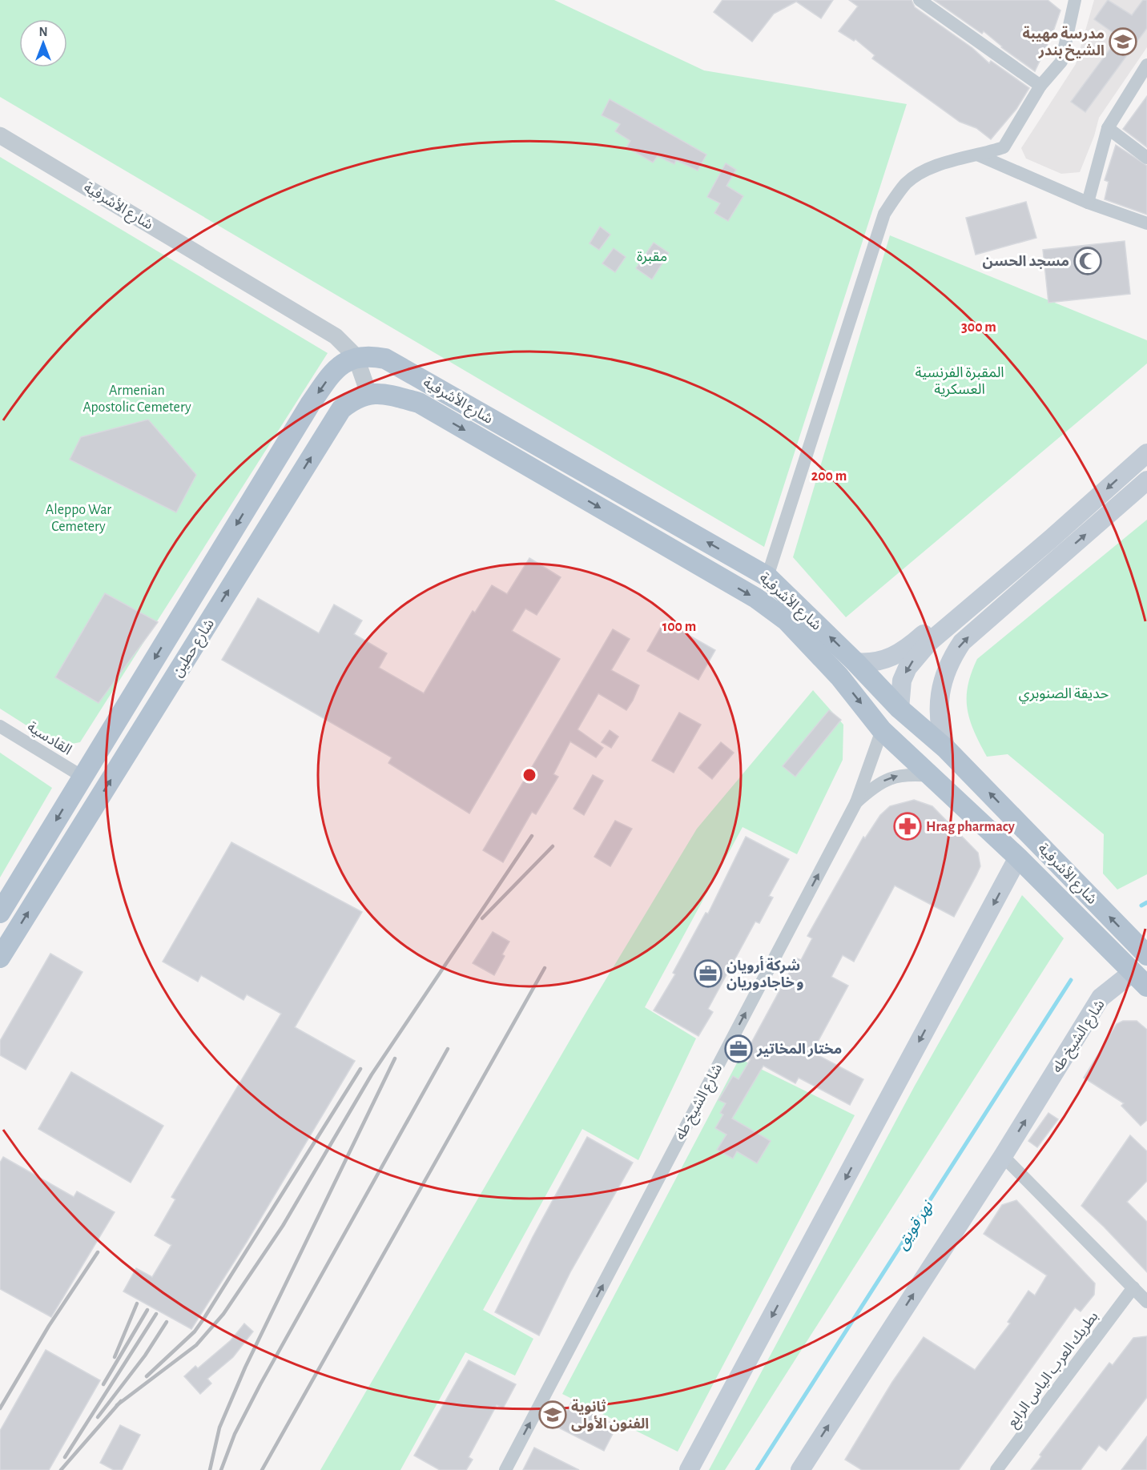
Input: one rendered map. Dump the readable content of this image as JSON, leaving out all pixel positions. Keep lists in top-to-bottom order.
{
  "streets": {
    "main road": ["شارع الأشرفية", "شارع حطين", "شارع الشيخ طه"],
    "street": ["القادسية", "بطريك العرب الياس الرابع"]
  },
  "crossings": [
    ["شارع الأشرفية", "شارع حطين"],
    ["شارع الأشرفية", "شارع الشيخ طه"],
    ["شارع حطين", "القادسية"]
  ],
  "one_way": ["شارع الشيخ طه"],
  "water": ["نهر قويق"],
  "parks": [
    "مقبرة",
    "المقبرة الفرنسية العسكرية",
    "Armenian Apostolic Cemetery",
    "Aleppo War Cemetery",
    "حديقة الصنوبري"
  ],
  "places": {
    "school or university": ["مدرسة مهيبة الشيخ بندر", "ثانوية الفنون الأولى"],
    "mosque": ["مسجد الحسن"],
    "pharmacy": ["Hrag pharmacy"],
    "office": ["شركة أرويان و خاجادوريان", "مختار المخاتير"]
  },
  "north": "top",
  "rings": ["300 m", "200 m", "100 m"]
}
